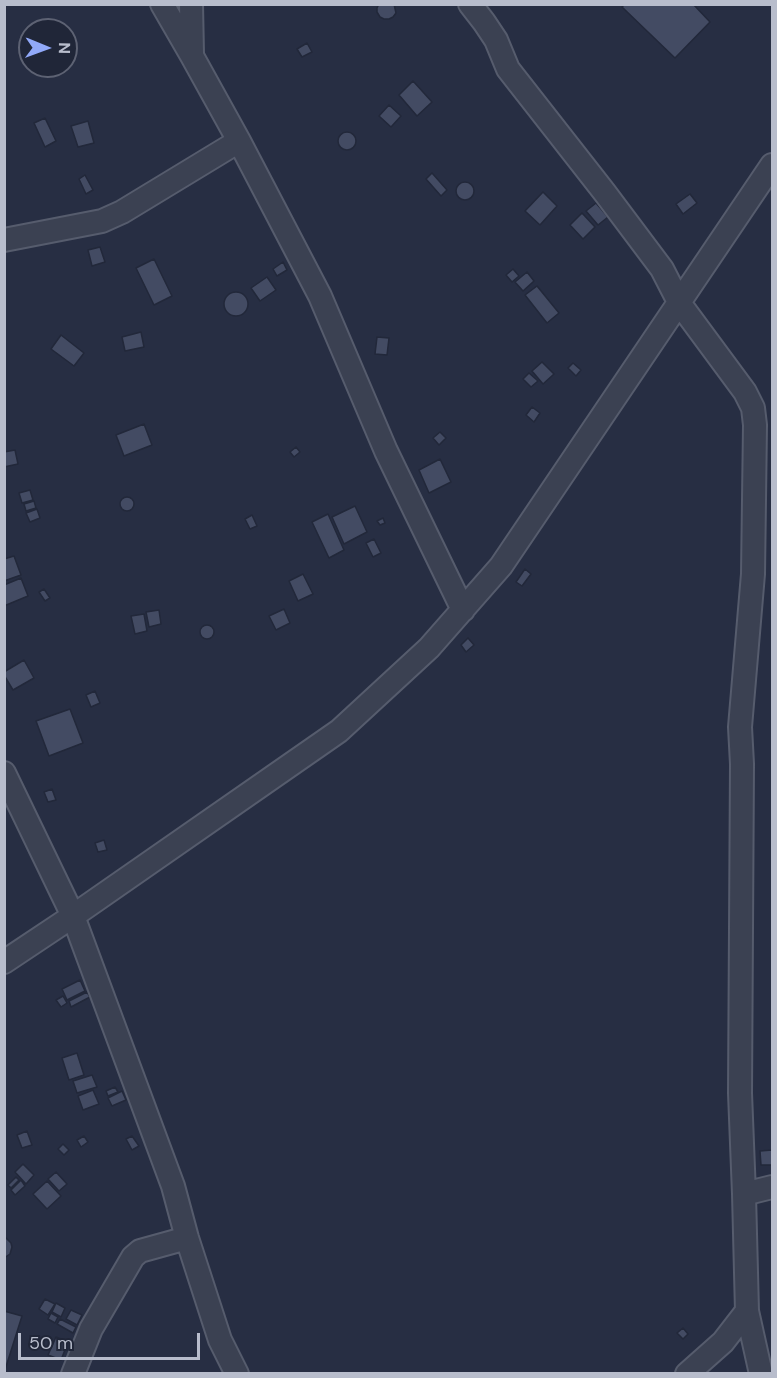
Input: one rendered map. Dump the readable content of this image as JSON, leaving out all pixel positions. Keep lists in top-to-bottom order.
{
  "scale_bar": "50 m",
  "north": "right"
}
